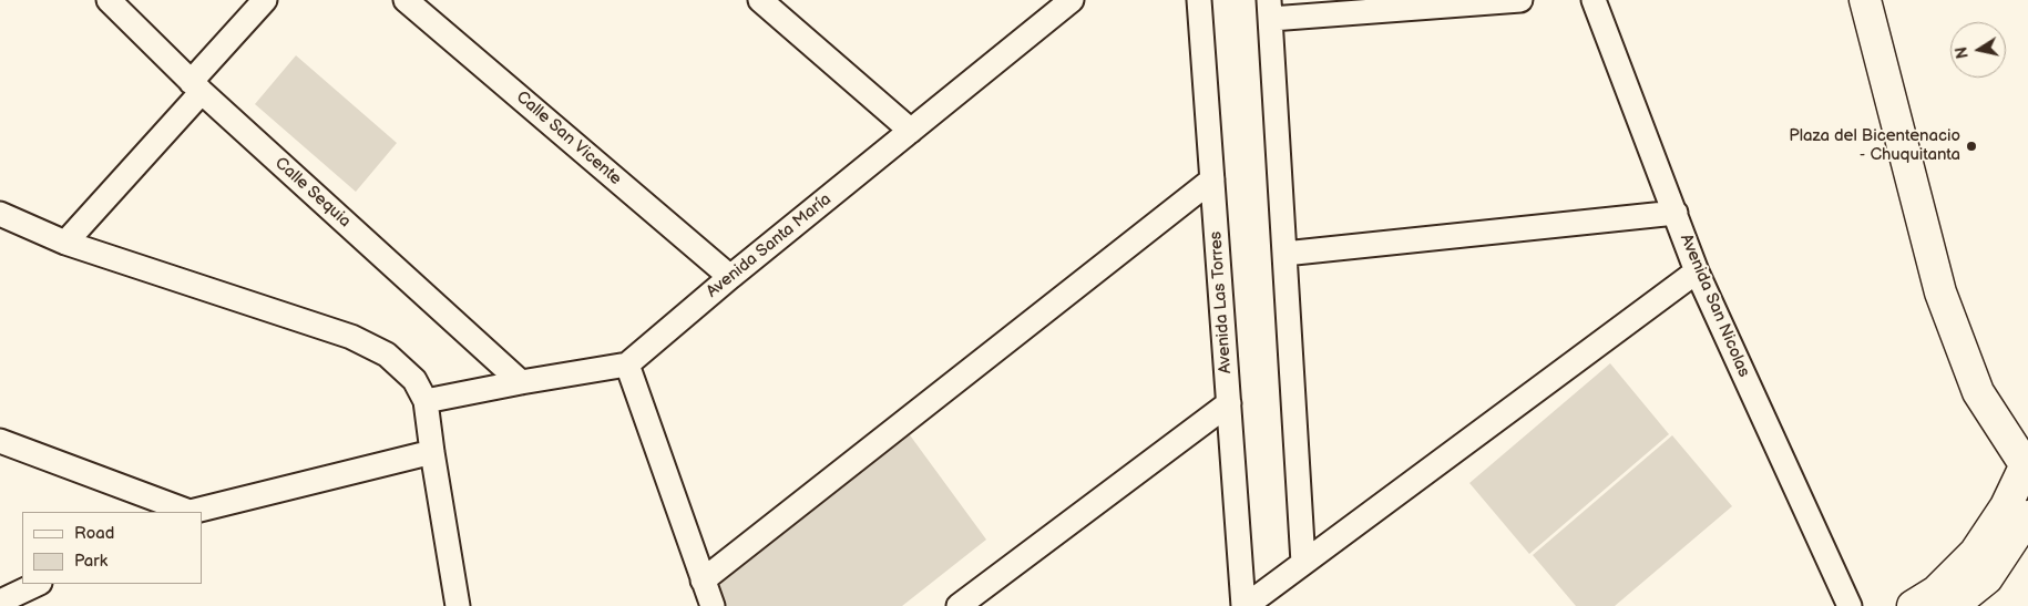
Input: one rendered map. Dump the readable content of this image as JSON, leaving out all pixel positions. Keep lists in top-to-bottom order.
{
  "streets": {
    "street": [
      "Calle San Vicente",
      "Calle Sequia",
      "Avenida Santa María",
      "Avenida Las Torres",
      "Avenida San Nicolas"
    ]
  },
  "crossings": [
    ["Calle San Vicente", "Avenida Santa María"],
    ["Calle Sequia", "Avenida Santa María"]
  ],
  "places": ["Plaza del Bicentenacio - Chuquitanta"],
  "legend": ["Road", "Park"],
  "north": "left"
}
